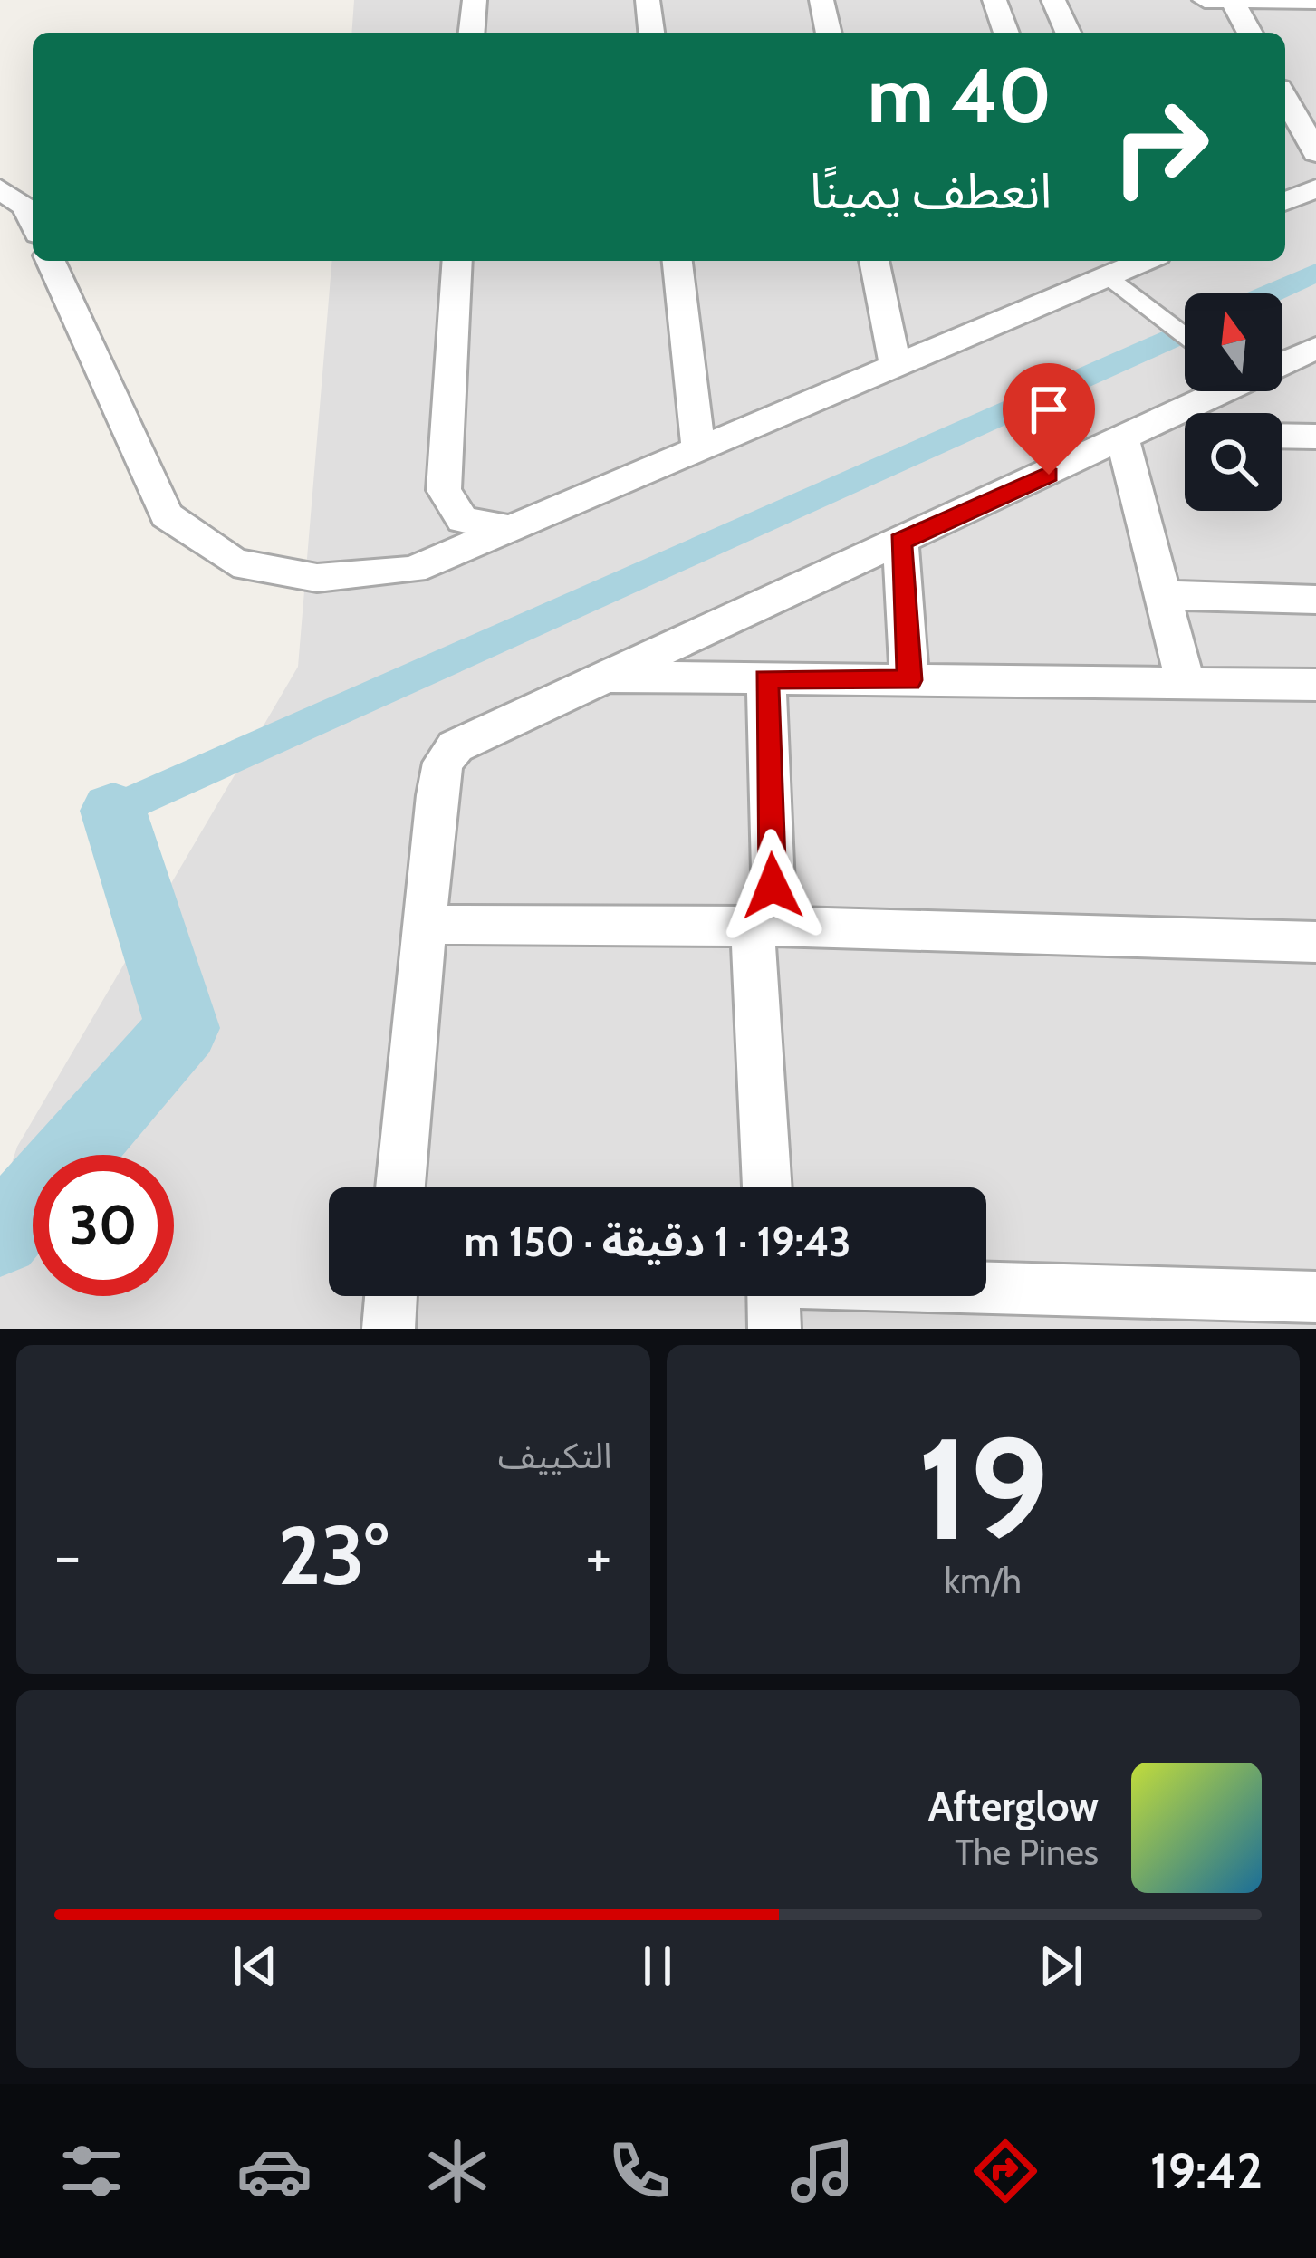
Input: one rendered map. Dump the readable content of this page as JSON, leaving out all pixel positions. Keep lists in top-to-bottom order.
{
  "north": "top",
  "page": {
    "turn": ["40 m", "انعطف يمينًا"],
    "limit": "30",
    "trip": "19:43 · 1 دقيقة · 150 m",
    "tile": [
      ["19", "km/h"],
      "التكييف"
    ],
    "heat": ["−", "23°", "+"],
    "song": ["Afterglow", "The Pines"],
    "tabs": "19:42"
  }
}
